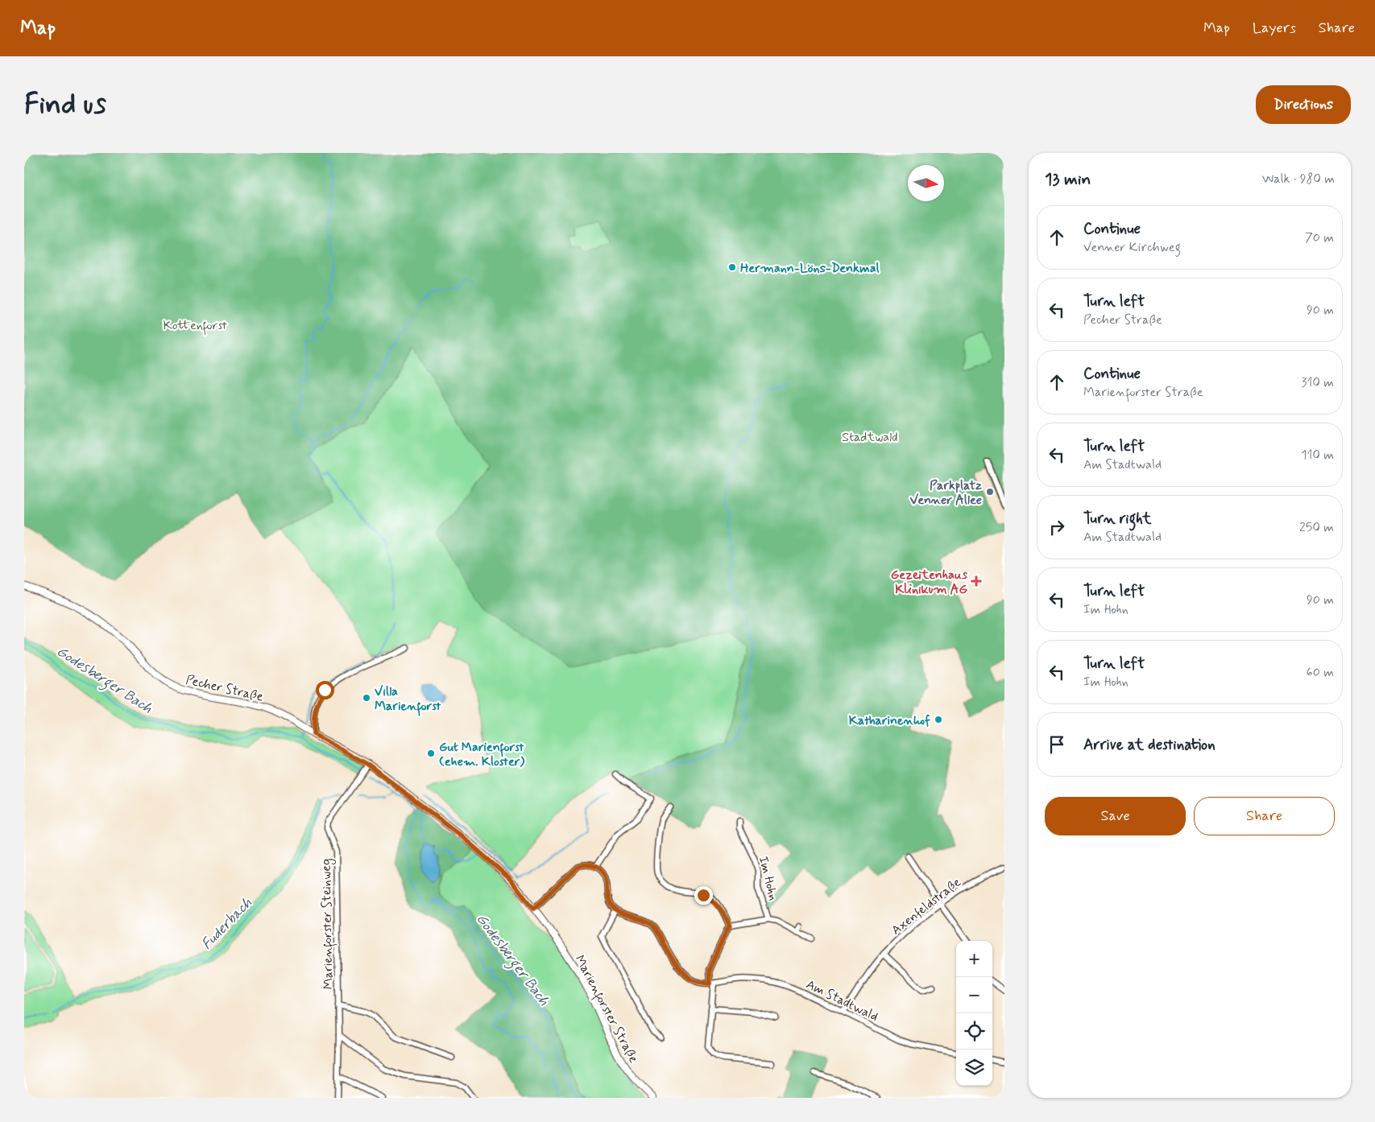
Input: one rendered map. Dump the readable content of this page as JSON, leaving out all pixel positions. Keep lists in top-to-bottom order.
{
  "streets": {
    "main road": ["Pecher Straße", "Marienforster Straße"],
    "street": [
      "Im Hohn",
      "Axenfeldstraße",
      "Marienforster Steinweg",
      "Am Stadtwald"
    ]
  },
  "crossings": [
    ["Pecher Straße", "Marienforster Steinweg"],
    ["Pecher Straße", "Marienforster Straße"],
    ["Axenfeldstraße", "Am Stadtwald"],
    ["Marienforster Steinweg", "Marienforster Straße"]
  ],
  "water": ["Godesberger Bach", "Fuderbach"],
  "parks": ["Kottenforst", "Stadtwald"],
  "places": {
    "other": [
      "Hermann-Löns-Denkmal",
      "Parkplatz Venner Allee",
      "Villa Marienforst",
      "Katharinenhof",
      "Gut Marienforst (ehem. Kloster)"
    ],
    "health": ["Gezeitenhaus Klinikum AG"]
  },
  "north": "right",
  "page": {
    "header": "Map",
    "nav": ["Map", "Layers", "Share"],
    "buttons": [
      "Directions",
      ["Save", "Share"]
    ],
    "title": "Find us",
    "heading": ["13 min", "Walk · 980 m"],
    "list": [
      ["Continue", "Venner Kirchweg", "70 m"],
      ["Turn left", "Pecher Straße", "90 m"],
      ["Continue", "Marienforster Straße", "310 m"],
      ["Turn left", "Am Stadtwald", "110 m"],
      ["Turn right", "Am Stadtwald", "250 m"],
      ["Turn left", "Im Hohn", "90 m"],
      ["Turn left", "Im Hohn", "60 m"],
      "Arrive at destination"
    ],
    "map_buttons": ["+", "−"]
  }
}
